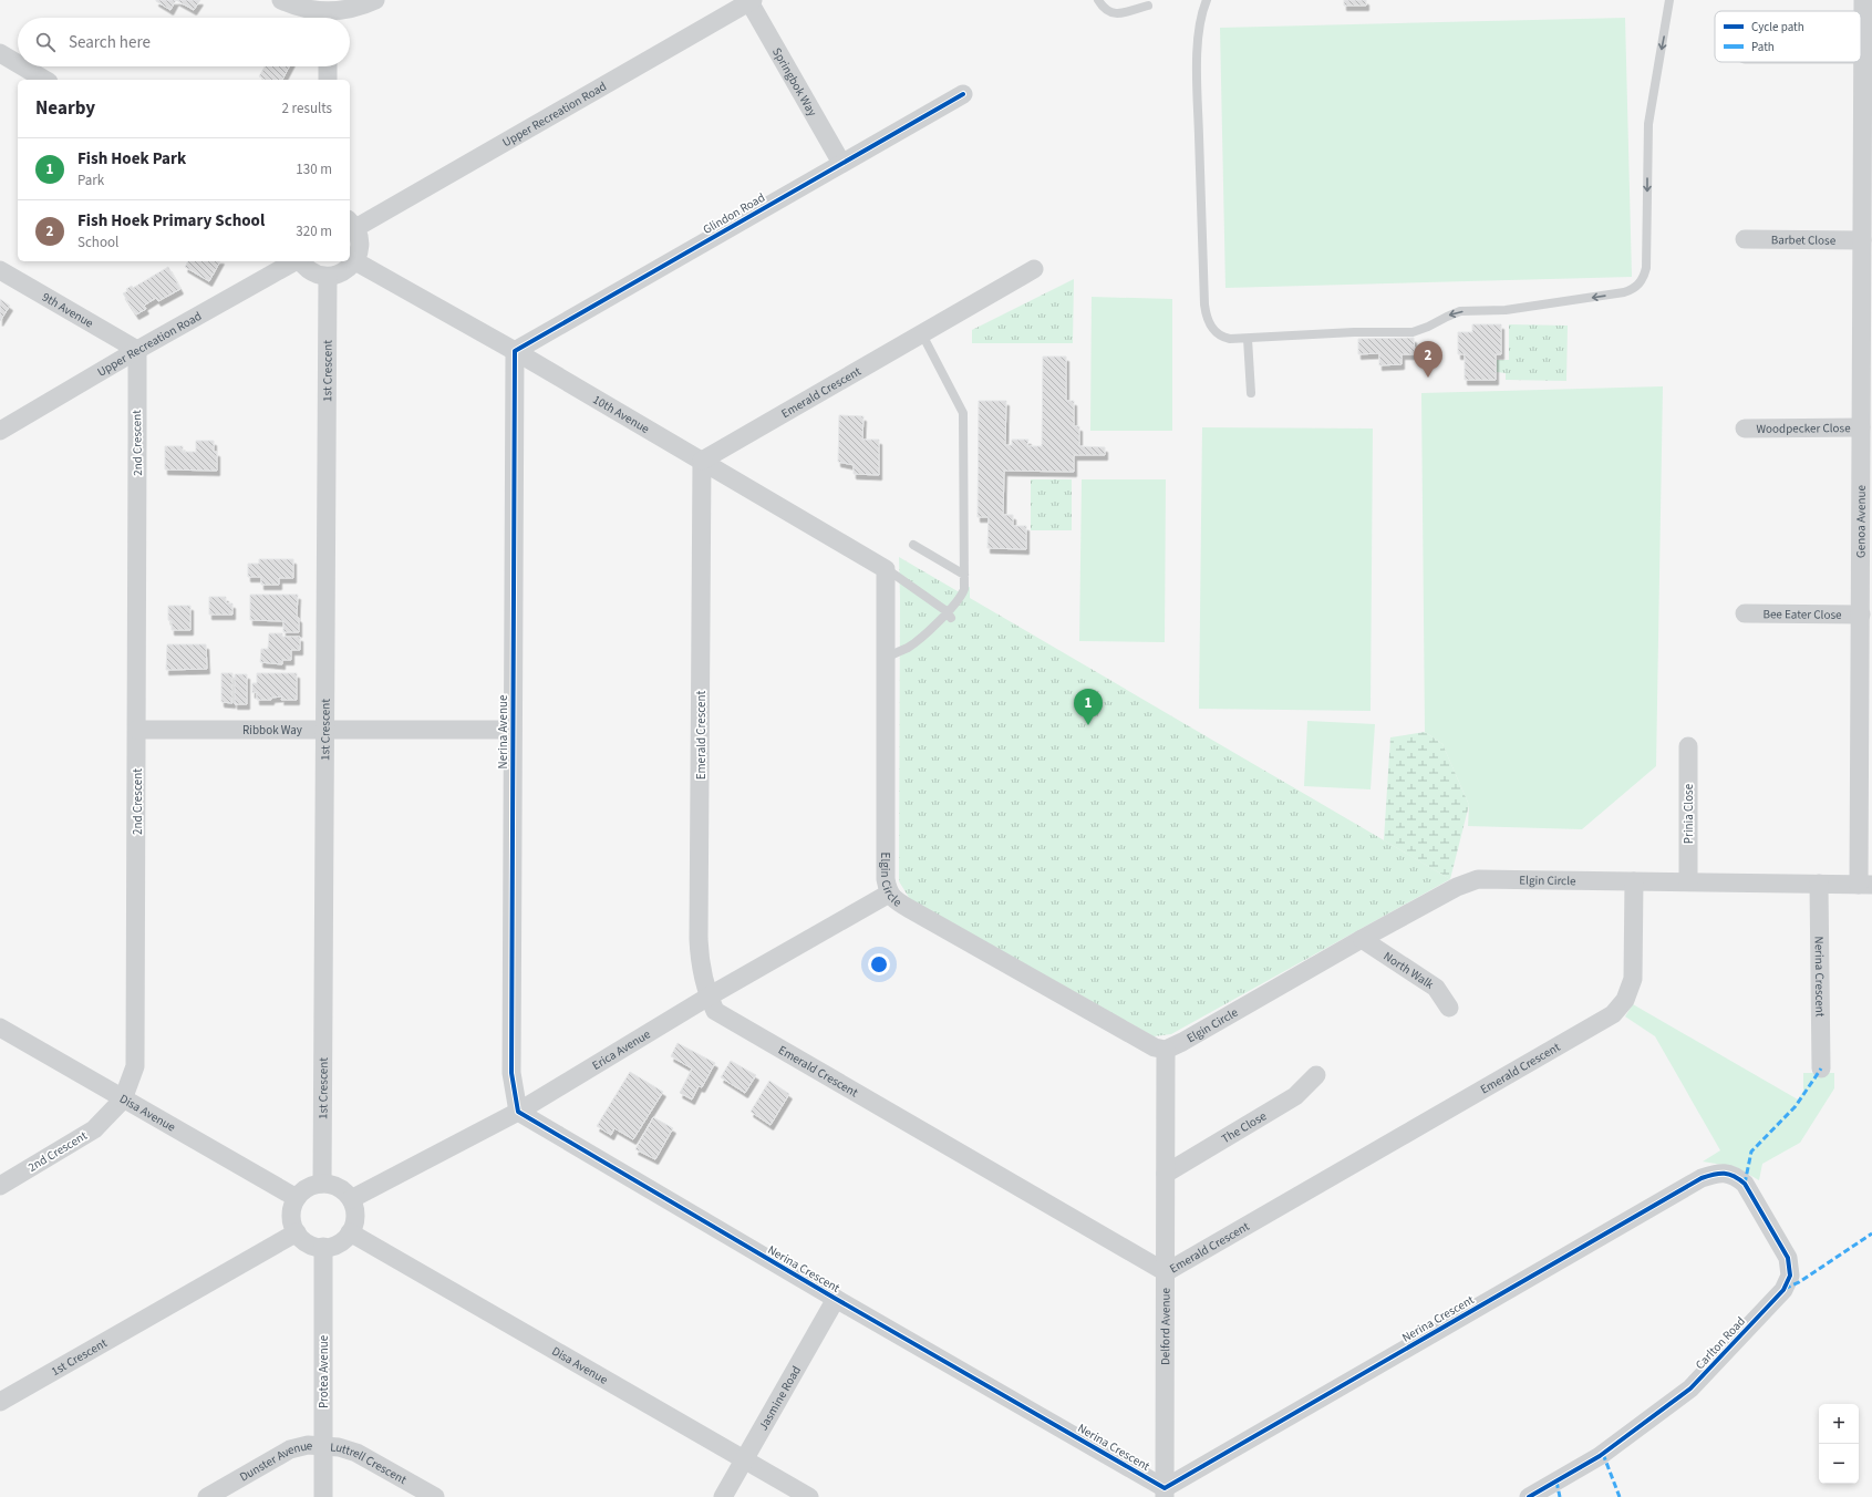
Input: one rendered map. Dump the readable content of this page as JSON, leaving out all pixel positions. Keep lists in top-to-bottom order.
{
  "streets": {
    "street": [
      "Springbok Way",
      "Upper Recreation Road",
      "Glindon Road",
      "Barbet Close",
      "9th Avenue",
      "1st Crescent",
      "Emerald Crescent",
      "10th Avenue",
      "Woodpecker Close",
      "2nd Crescent",
      "Genoa Avenue",
      "Bee Eater Close",
      "Ribbok Way",
      "Nerina Avenue",
      "Prinia Close",
      "Elgin Circle",
      "North Walk",
      "Nerina Crescent",
      "Erica Avenue",
      "Disa Avenue",
      "The Close",
      "Delford Avenue",
      "Carlton Road",
      "Protea Avenue",
      "Jasmine Road",
      "Dunster Avenue",
      "Luttrell Crescent"
    ]
  },
  "crossings": [
    ["Springbok Way", "Upper Recreation Road"],
    ["Springbok Way", "Glindon Road"],
    ["Upper Recreation Road", "9th Avenue"],
    ["Upper Recreation Road", "2nd Crescent"],
    ["Glindon Road", "10th Avenue"],
    ["Glindon Road", "Nerina Avenue"],
    ["Barbet Close", "Genoa Avenue"],
    ["9th Avenue", "2nd Crescent"],
    ["1st Crescent", "Ribbok Way"],
    ["1st Crescent", "Erica Avenue"],
    ["1st Crescent", "Disa Avenue"],
    ["1st Crescent", "Protea Avenue"],
    ["Emerald Crescent", "10th Avenue"],
    ["Emerald Crescent", "Elgin Circle"],
    ["Emerald Crescent", "Erica Avenue"],
    ["Emerald Crescent", "Delford Avenue"],
    ["10th Avenue", "Nerina Avenue"],
    ["10th Avenue", "Elgin Circle"],
    ["Woodpecker Close", "Genoa Avenue"],
    ["2nd Crescent", "Ribbok Way"],
    ["2nd Crescent", "Disa Avenue"],
    ["Genoa Avenue", "Bee Eater Close"],
    ["Genoa Avenue", "Elgin Circle"],
    ["Ribbok Way", "Nerina Avenue"],
    ["Nerina Avenue", "Nerina Crescent"],
    ["Nerina Avenue", "Erica Avenue"],
    ["Prinia Close", "Elgin Circle"],
    ["Elgin Circle", "North Walk"],
    ["Elgin Circle", "Nerina Crescent"],
    ["Elgin Circle", "Erica Avenue"],
    ["Elgin Circle", "Delford Avenue"],
    ["Nerina Crescent", "Erica Avenue"],
    ["Nerina Crescent", "Delford Avenue"],
    ["Nerina Crescent", "Carlton Road"],
    ["Nerina Crescent", "Jasmine Road"],
    ["Erica Avenue", "Disa Avenue"],
    ["Erica Avenue", "Protea Avenue"],
    ["Disa Avenue", "Protea Avenue"],
    ["Disa Avenue", "Jasmine Road"],
    ["The Close", "Delford Avenue"],
    ["Protea Avenue", "Dunster Avenue"],
    ["Protea Avenue", "Luttrell Crescent"],
    ["Dunster Avenue", "Luttrell Crescent"]
  ],
  "legend": ["Cycle path", "Path"],
  "page": {
    "search": "Search here",
    "heading": ["Nearby", "2 results"],
    "list": [
      {
        "mark": "1",
        "name": "Fish Hoek Park",
        "note": "Park",
        "value": "130 m"
      },
      {
        "mark": "2",
        "name": "Fish Hoek Primary School",
        "note": "School",
        "value": "320 m"
      }
    ],
    "pins": ["2", "1"],
    "map_buttons": ["+", "−"]
  }
}
